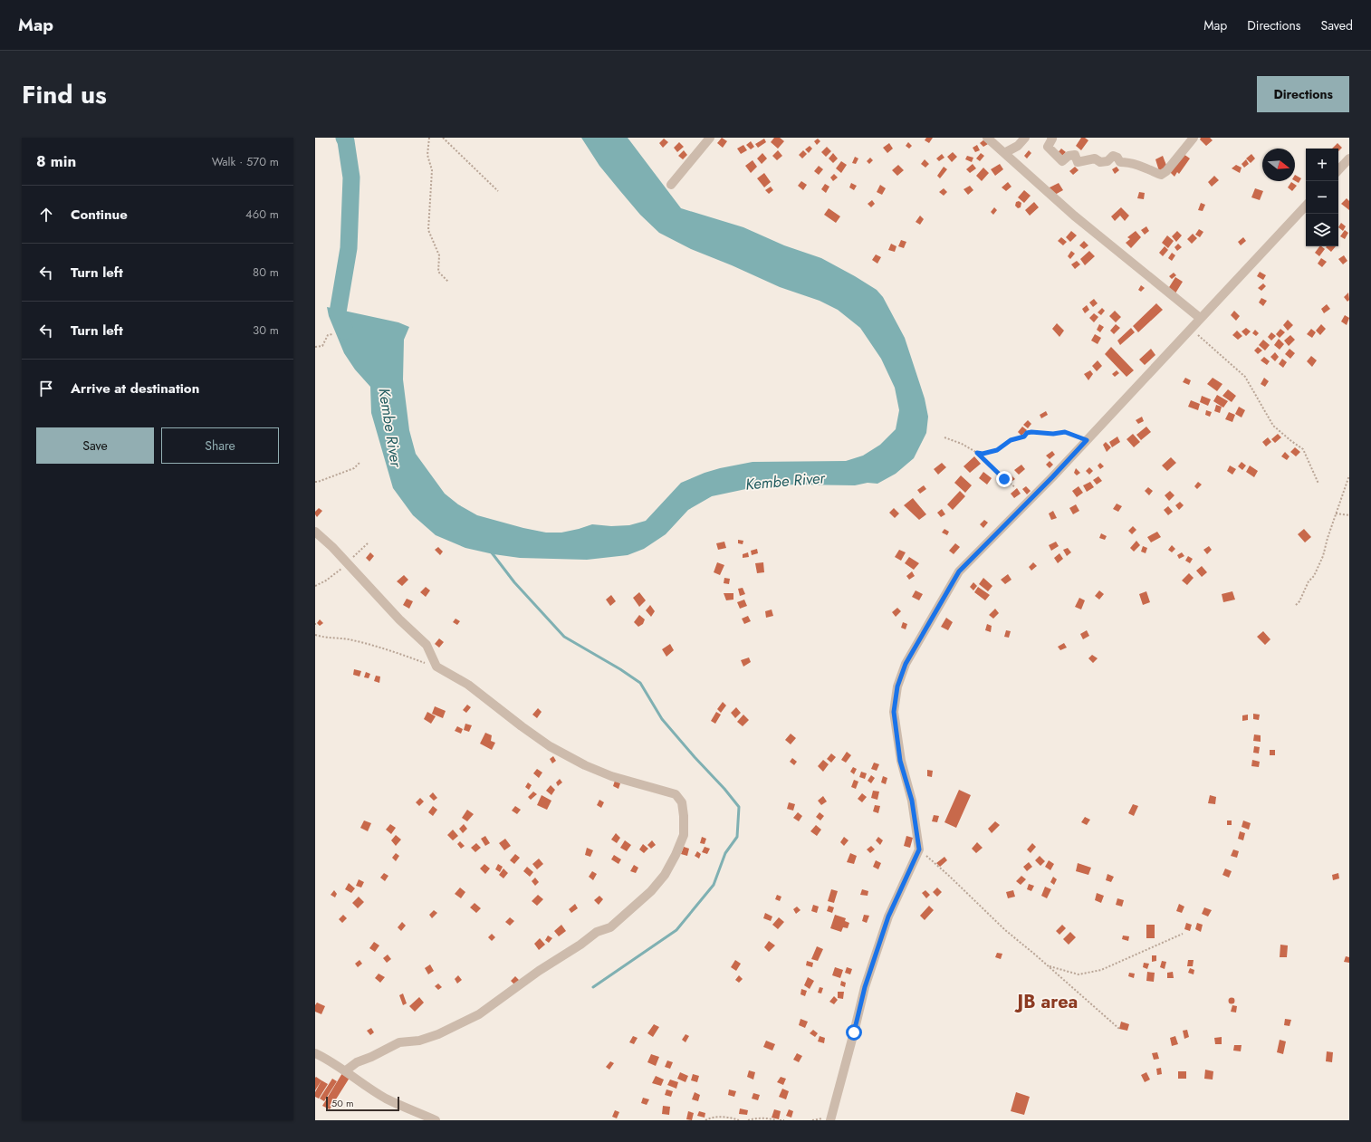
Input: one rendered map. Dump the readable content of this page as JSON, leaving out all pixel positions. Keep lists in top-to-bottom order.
{
  "districts": ["JB area"],
  "water": ["Kembe River"],
  "scale_bar": "50 m",
  "north": "right",
  "page": {
    "header": "Map",
    "nav": ["Map", "Directions", "Saved"],
    "title": "Find us",
    "buttons": [
      "Directions",
      ["Save", "Share"]
    ],
    "heading": ["8 min", "Walk · 570 m"],
    "map_buttons": ["+", "−"],
    "list": [
      ["Continue", "460 m"],
      ["Turn left", "80 m"],
      ["Turn left", "30 m"],
      "Arrive at destination"
    ],
    "scale": "50 m"
  }
}
